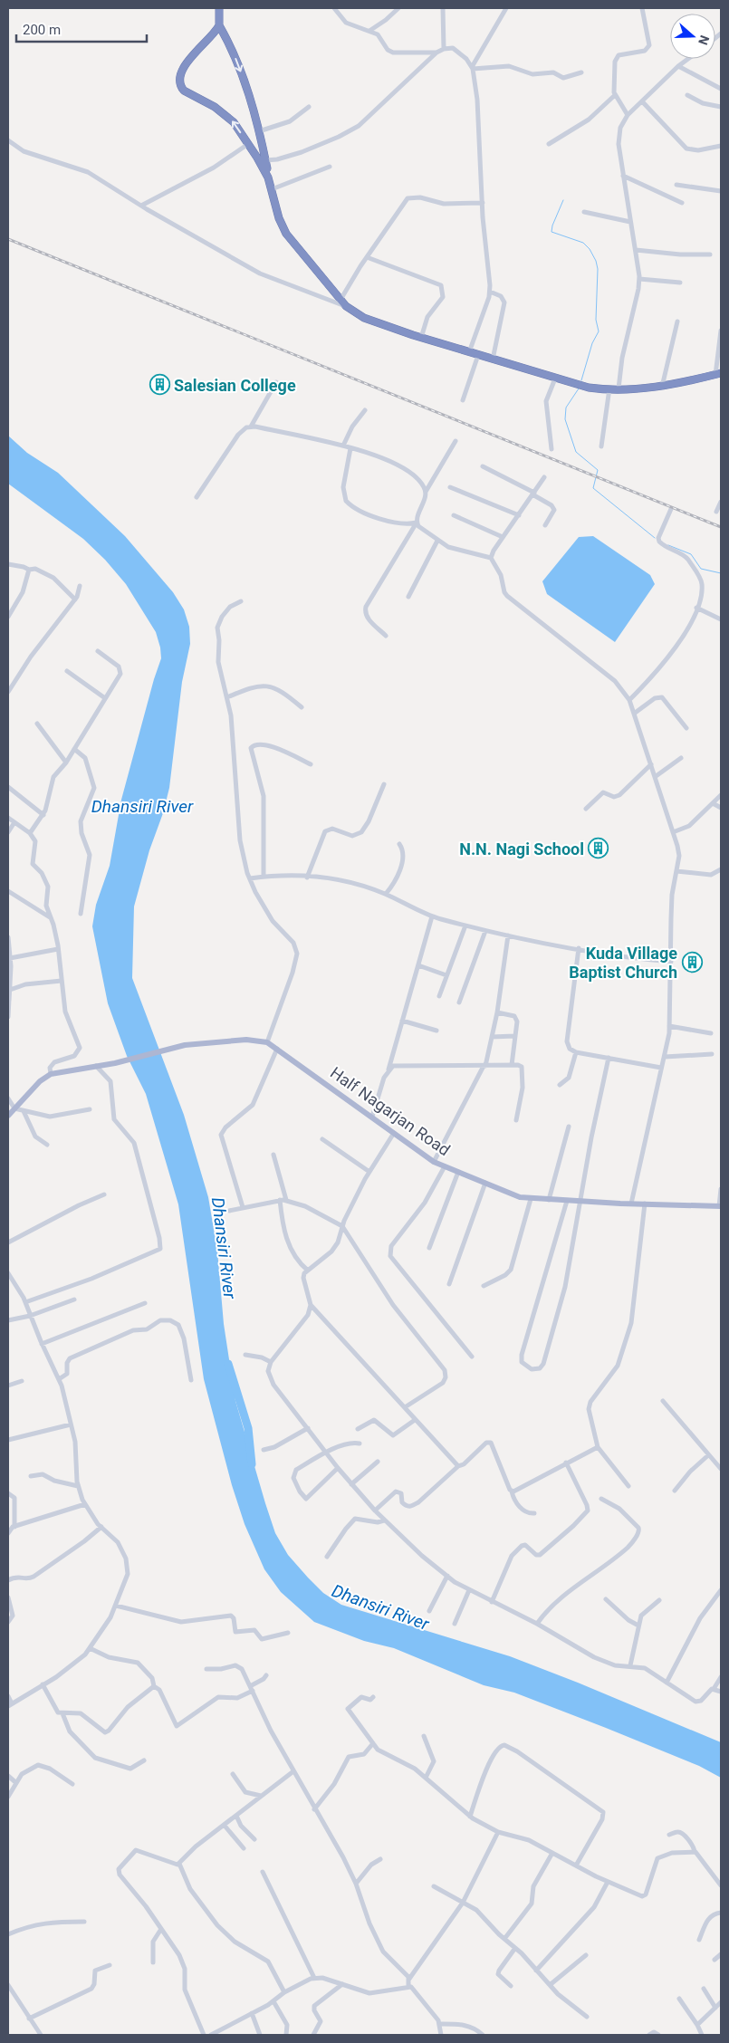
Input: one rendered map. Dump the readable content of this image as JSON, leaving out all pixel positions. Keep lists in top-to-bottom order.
{
  "streets": {
    "main road": ["Half Nagarjan Road"]
  },
  "water": ["Dhansiri River"],
  "places": {
    "building": ["Salesian College", "N.N. Nagi School", "Kuda Village Baptist Church"]
  },
  "scale_bar": "200 m",
  "north": "right"
}
